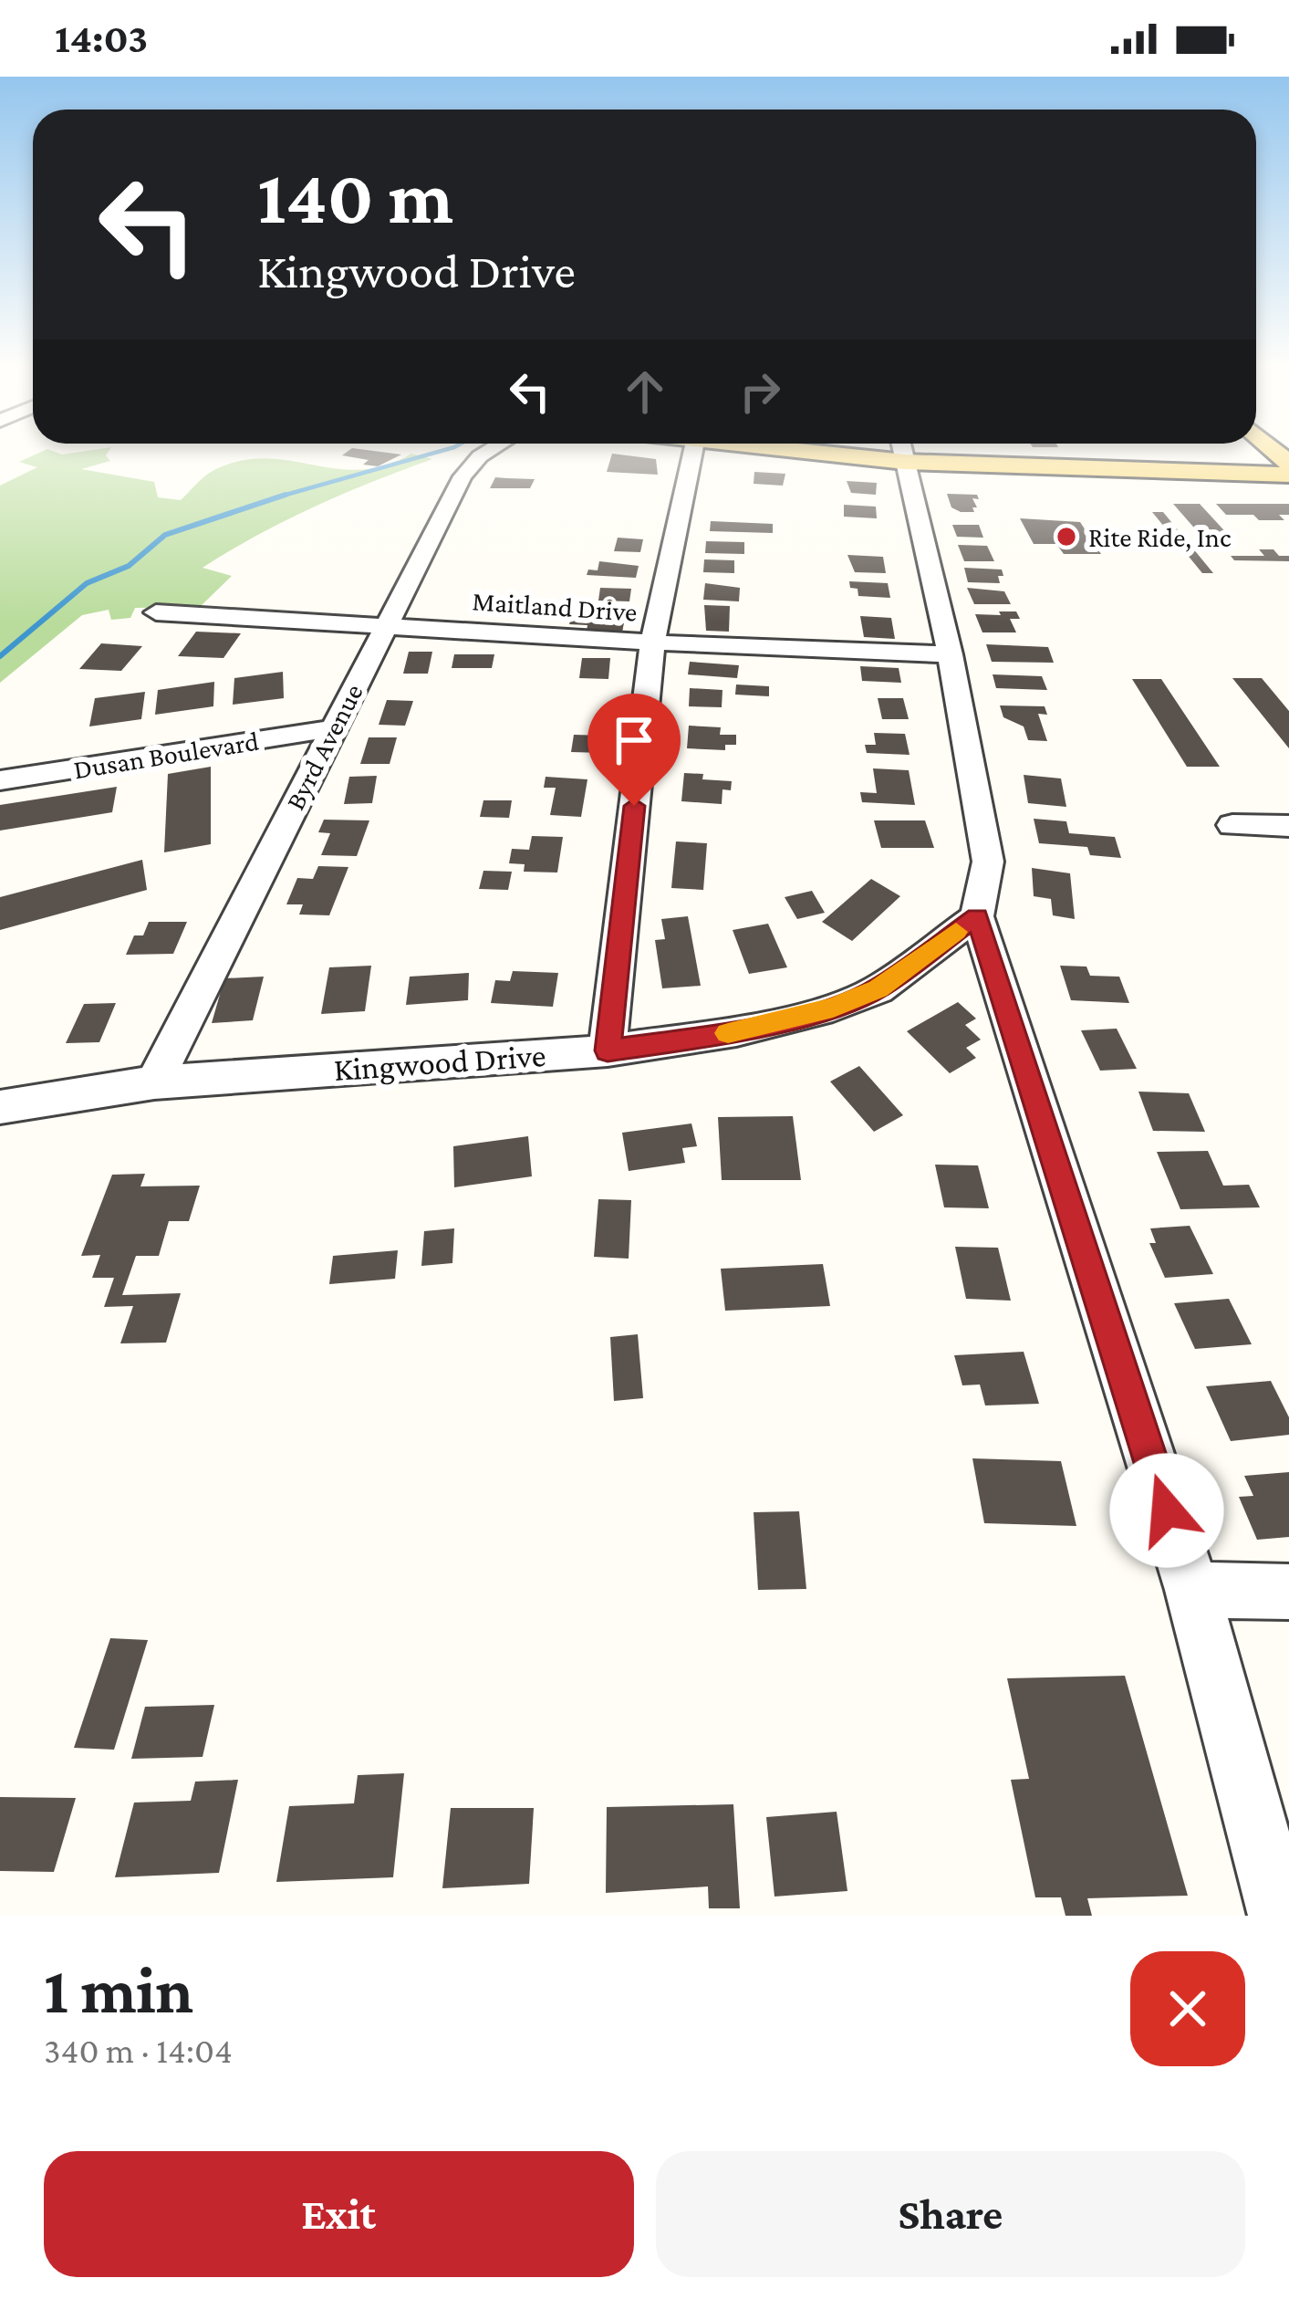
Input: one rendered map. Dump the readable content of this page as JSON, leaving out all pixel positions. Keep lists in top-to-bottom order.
{
  "streets": {
    "street": [
      "Maitland Drive",
      "Byrd Avenue",
      "Dusan Boulevard",
      "Kingwood Drive"
    ]
  },
  "crossings": [
    ["Maitland Drive", "Byrd Avenue"],
    ["Byrd Avenue", "Dusan Boulevard"],
    ["Byrd Avenue", "Kingwood Drive"]
  ],
  "places": ["Rite Ride, Inc"],
  "page": {
    "status": "14:03",
    "turn": ["140 m", "Kingwood Drive"],
    "heading": ["1 min", "340 m · 14:04"],
    "buttons": ["Exit", "Share"]
  }
}
